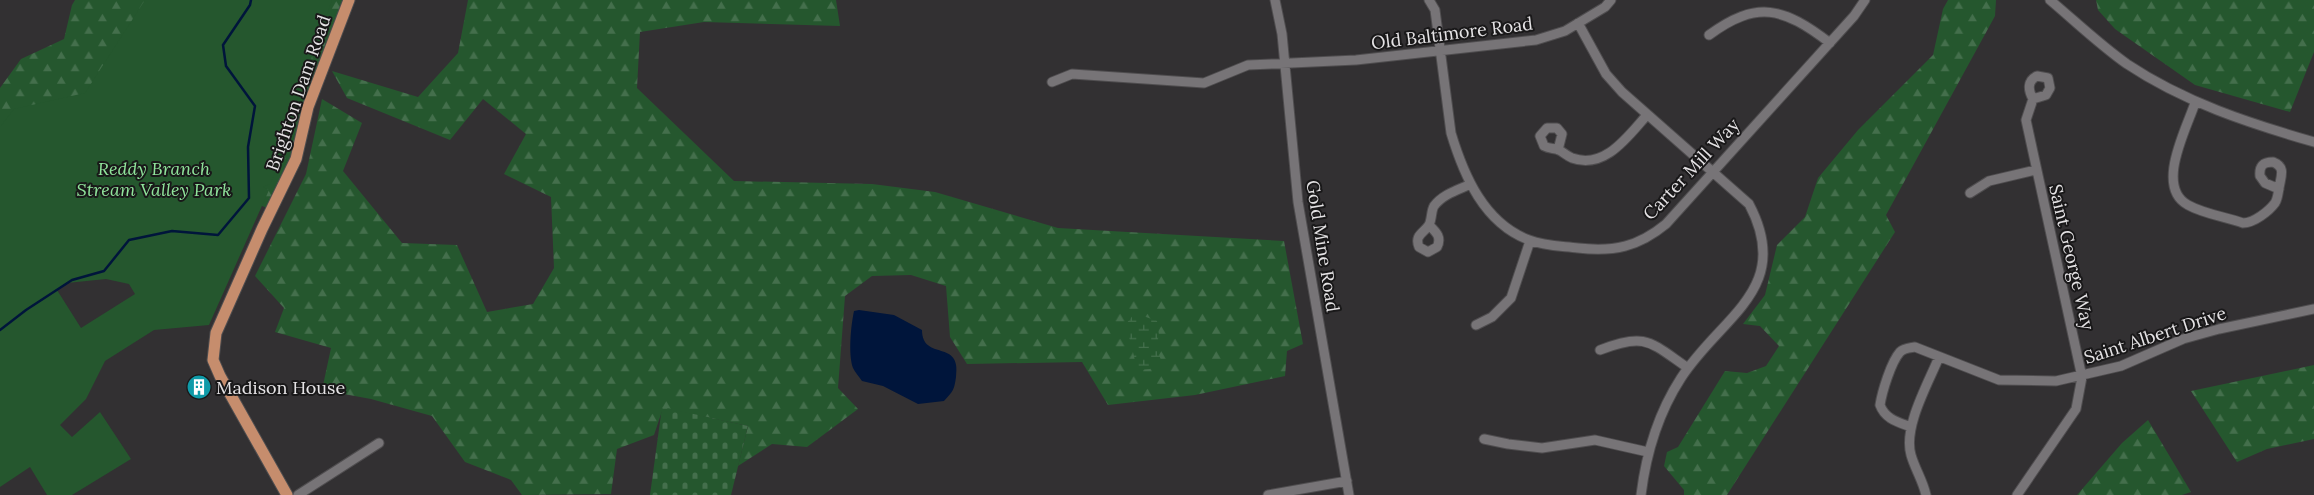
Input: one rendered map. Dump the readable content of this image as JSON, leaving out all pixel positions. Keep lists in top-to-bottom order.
{
  "streets": {
    "main road": ["Brighton Dam Road"],
    "street": [
      "Old Baltimore Road",
      "Carter Mill Way",
      "Gold Mine Road",
      "Saint George Way",
      "Saint Albert Drive"
    ]
  },
  "crossings": [
    ["Old Baltimore Road", "Carter Mill Way"],
    ["Old Baltimore Road", "Gold Mine Road"],
    ["Saint George Way", "Saint Albert Drive"]
  ],
  "parks": ["Reddy Branch Stream Valley Park"],
  "places": {
    "building": ["Madison House"]
  }
}
